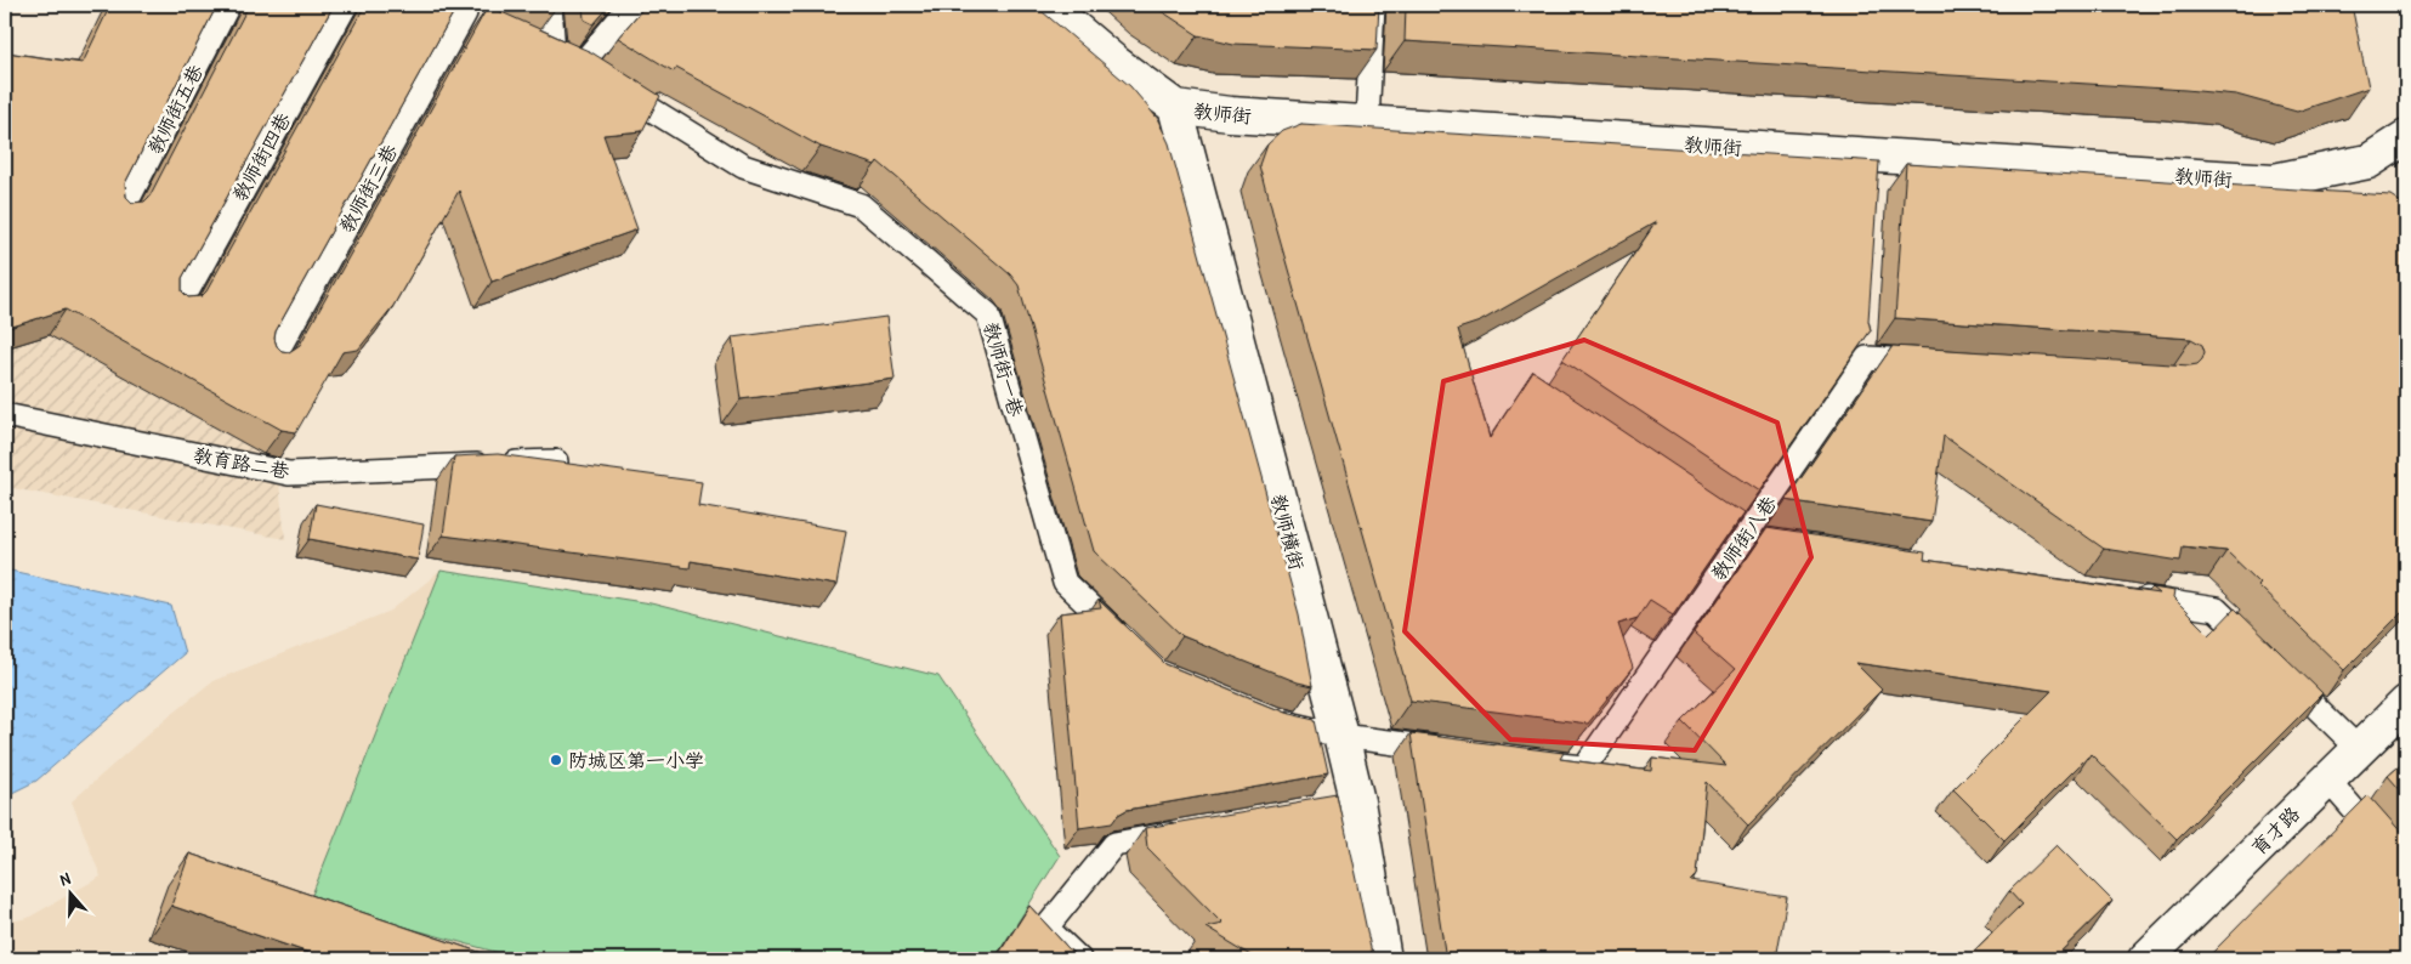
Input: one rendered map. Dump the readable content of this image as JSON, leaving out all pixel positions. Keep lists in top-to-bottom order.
{
  "streets": {
    "street": ["教师街", "教师横街", "育才路"],
    "lane": [
      "教师街五巷",
      "教师街四巷",
      "教师街三巷",
      "教师街一巷",
      "教育路二巷",
      "教师街八巷"
    ]
  },
  "crossings": [
    ["教师街", "教师横街"]
  ],
  "places": ["防城区第一小学"],
  "north": "top"
}
